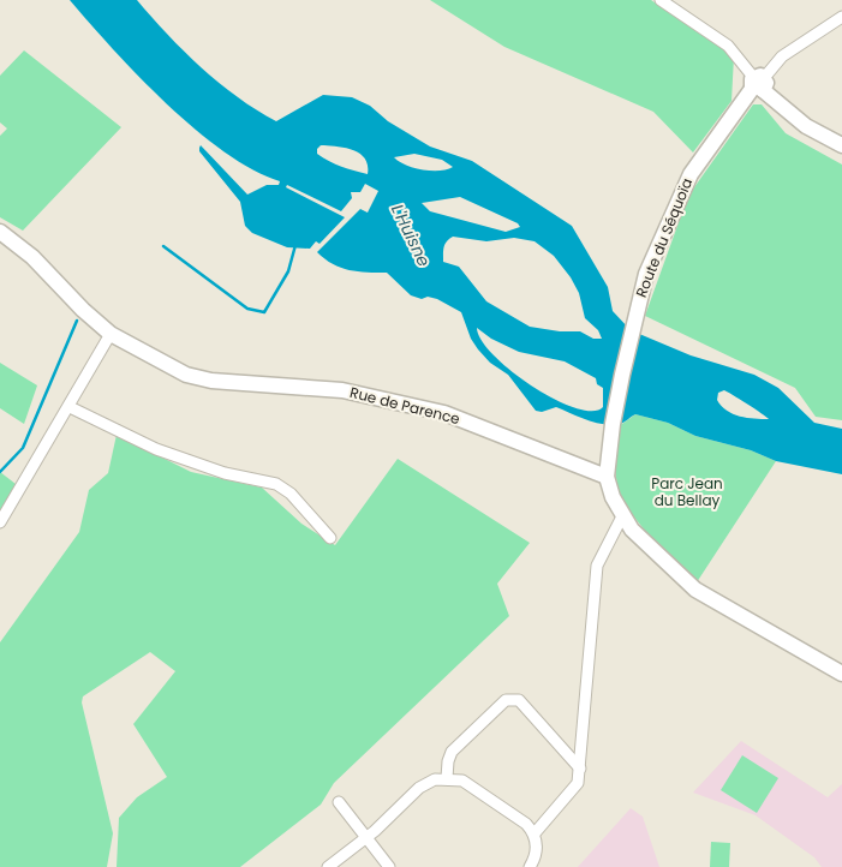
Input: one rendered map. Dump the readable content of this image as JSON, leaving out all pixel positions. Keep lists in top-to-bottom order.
{
  "streets": {
    "street": ["Route du Séquoïa", "Rue de Parence"]
  },
  "crossings": [
    ["Route du Séquoïa", "Rue de Parence"]
  ],
  "water": ["L'Huisne"],
  "parks": ["Parc Jean du Bellay"]
}
